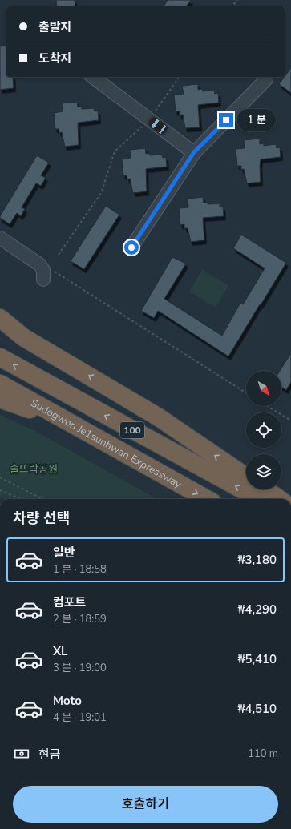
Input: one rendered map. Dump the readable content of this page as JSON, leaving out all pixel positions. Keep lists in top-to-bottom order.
{
  "streets": {
    "highway": ["100", "Sudogwon Je1sunhwan Expressway"]
  },
  "parks": ["솔뜨락공원"],
  "north": "bottom right",
  "page": {
    "banner": ["출발지", "도착지"],
    "bubble": "1 분",
    "heading": "차량 선택",
    "list": [
      {
        "name": "일반",
        "note": "1 분 · 18:58",
        "value": "₩3,180"
      },
      {
        "name": "컴포트",
        "note": "2 분 · 18:59",
        "value": "₩4,290"
      },
      {
        "name": "XL",
        "note": "3 분 · 19:00",
        "value": "₩5,410"
      },
      {
        "name": "Moto",
        "note": "4 분 · 19:01",
        "value": "₩4,510"
      }
    ],
    "pay": ["현금", "110 m"],
    "buttons": "호출하기"
  }
}
